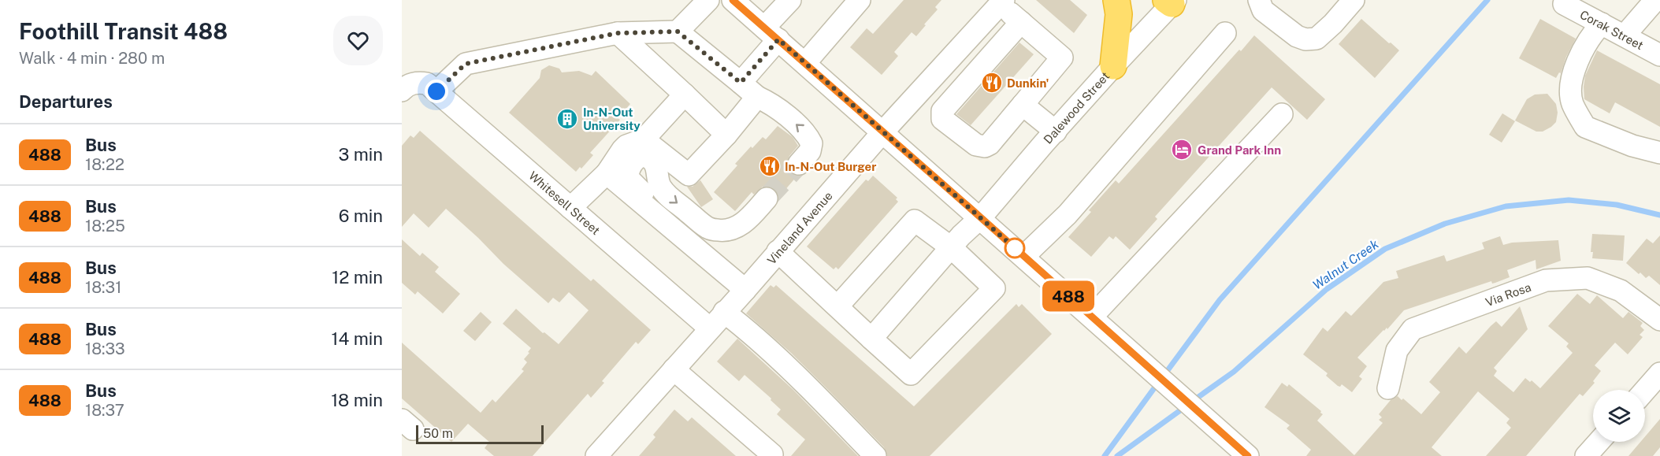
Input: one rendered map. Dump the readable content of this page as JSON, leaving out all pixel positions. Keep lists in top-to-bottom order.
{
  "streets": {
    "street": [
      "Corak Street",
      "Dalewood Street",
      "Whitesell Street",
      "Vineland Avenue",
      "Via Rosa"
    ]
  },
  "crossings": [
    ["Whitesell Street", "Vineland Avenue"]
  ],
  "water": ["Walnut Creek"],
  "places": {
    "restaurant": ["Dunkin'", "In-N-Out Burger"],
    "building": ["In-N-Out University"],
    "hotel": ["Grand Park Inn"]
  },
  "lines": ["bus line 488"],
  "scale_bar": "50 m",
  "page": {
    "heading": [
      ["Foothill Transit 488", "Walk · 4 min · 280 m"],
      "Departures"
    ],
    "on_map": "488",
    "list": [
      {
        "mark": "488",
        "name": "Bus",
        "note": "18:22",
        "value": "3 min"
      },
      {
        "mark": "488",
        "name": "Bus",
        "note": "18:25",
        "value": "6 min"
      },
      {
        "mark": "488",
        "name": "Bus",
        "note": "18:31",
        "value": "12 min"
      },
      {
        "mark": "488",
        "name": "Bus",
        "note": "18:33",
        "value": "14 min"
      },
      {
        "mark": "488",
        "name": "Bus",
        "note": "18:37",
        "value": "18 min"
      }
    ],
    "scale": "50 m"
  }
}
